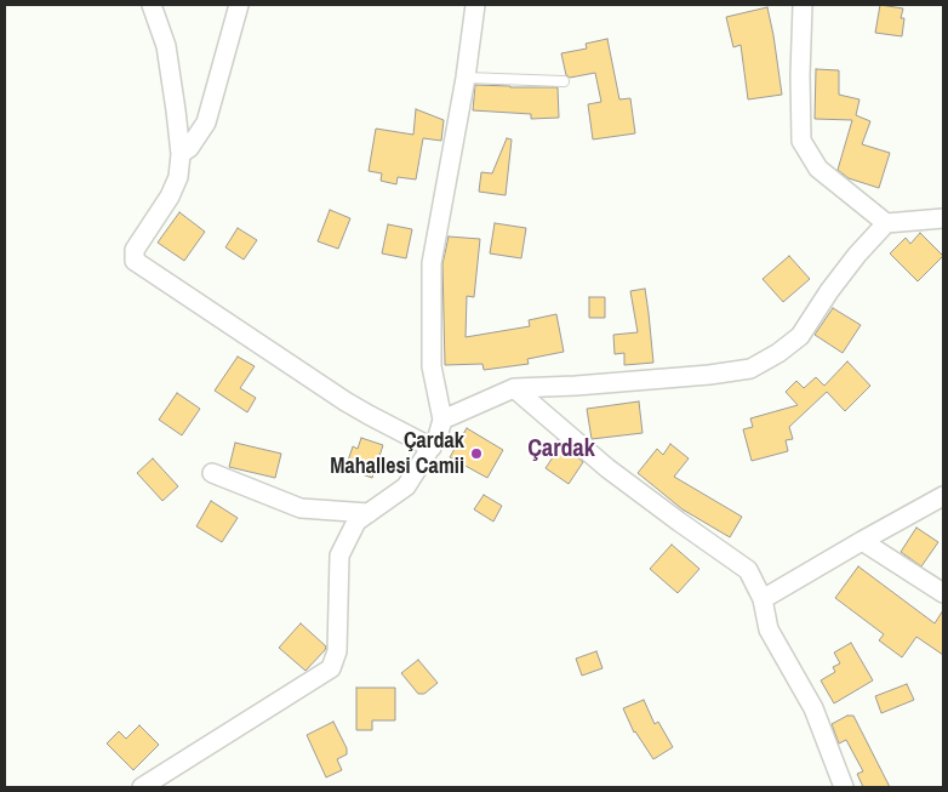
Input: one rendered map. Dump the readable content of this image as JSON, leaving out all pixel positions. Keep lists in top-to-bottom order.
{
  "districts": ["Çardak"],
  "places": ["Çardak Mahallesi Camii"]
}
